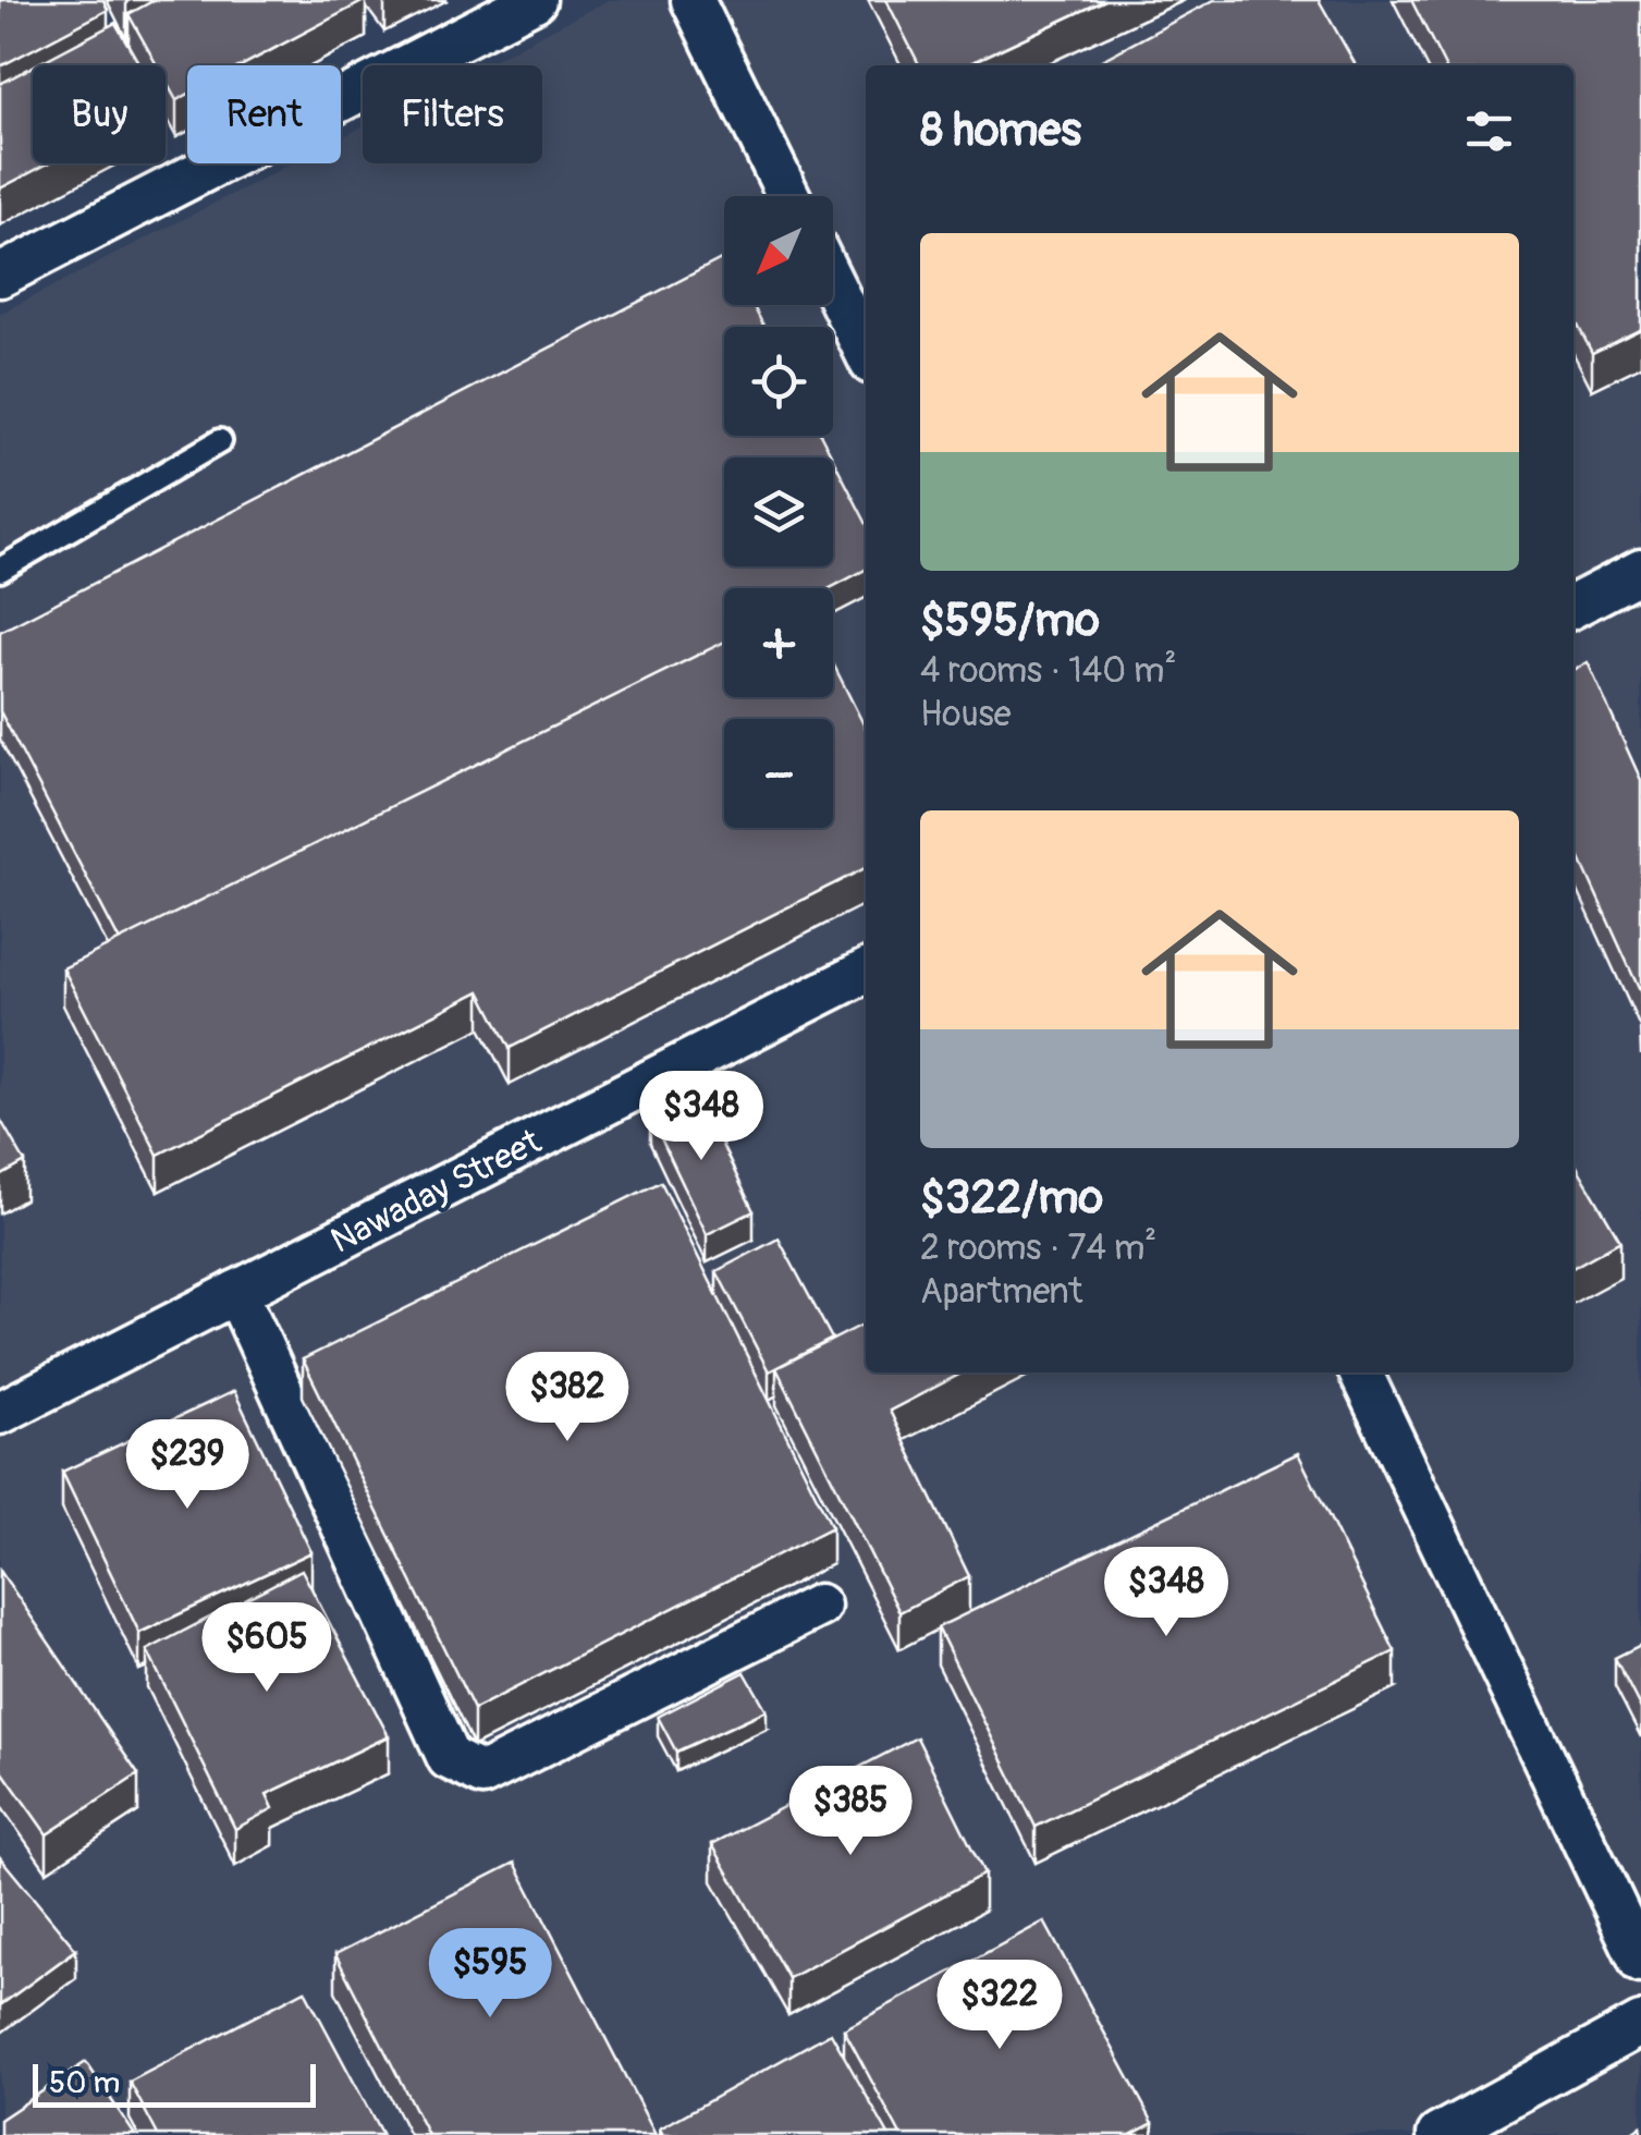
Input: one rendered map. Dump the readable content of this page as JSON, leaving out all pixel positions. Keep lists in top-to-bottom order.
{
  "streets": {
    "street": ["Nawaday Street"]
  },
  "scale_bar": "50 m",
  "north": "bottom left",
  "page": {
    "chip": ["Buy", "Rent", "Filters"],
    "heading": "8 homes",
    "map_buttons": ["+", "−"],
    "list": [
      {
        "name": "$595/mo",
        "note": "4 rooms · 140 m² · House"
      },
      {
        "name": "$322/mo",
        "note": "2 rooms · 74 m² · Apartment"
      }
    ],
    "price": [
      "$348",
      "$382",
      "$239",
      "$348",
      "$605",
      "$385",
      "$595",
      "$322"
    ],
    "scale": "50 m"
  }
}
